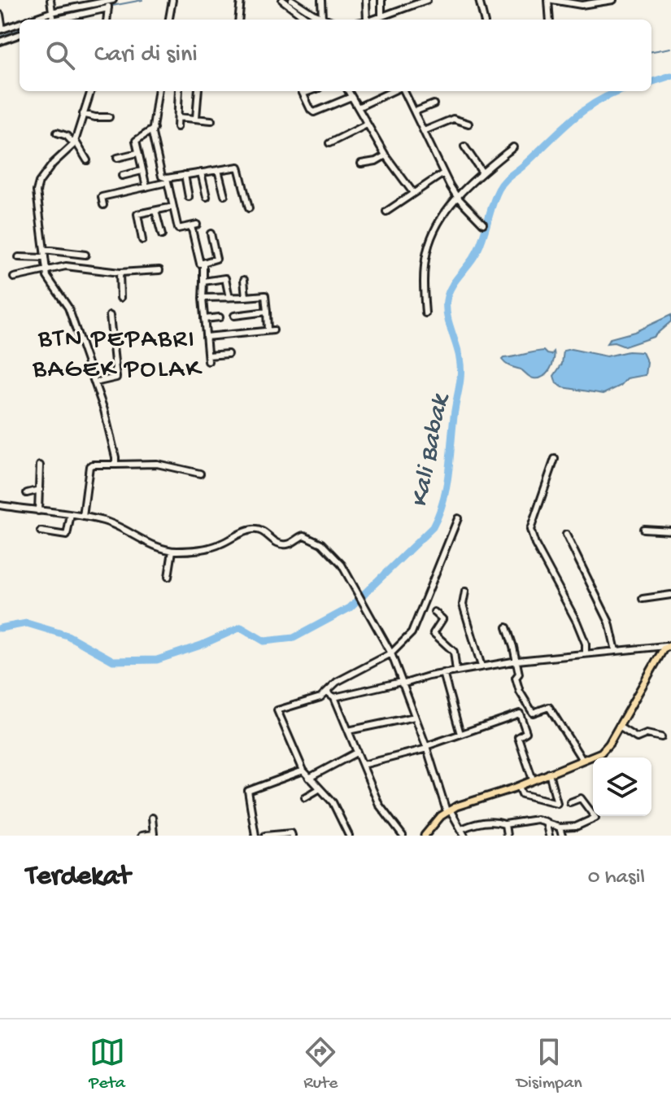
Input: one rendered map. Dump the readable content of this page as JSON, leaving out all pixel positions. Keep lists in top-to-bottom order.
{
  "districts": ["BTN PEPABRI BAGEK POLAK"],
  "water": ["Kali Babak"],
  "page": {
    "search": "Cari di sini",
    "heading": ["Terdekat", "0 hasil"],
    "nav": ["Peta", "Rute", "Disimpan"]
  }
}
